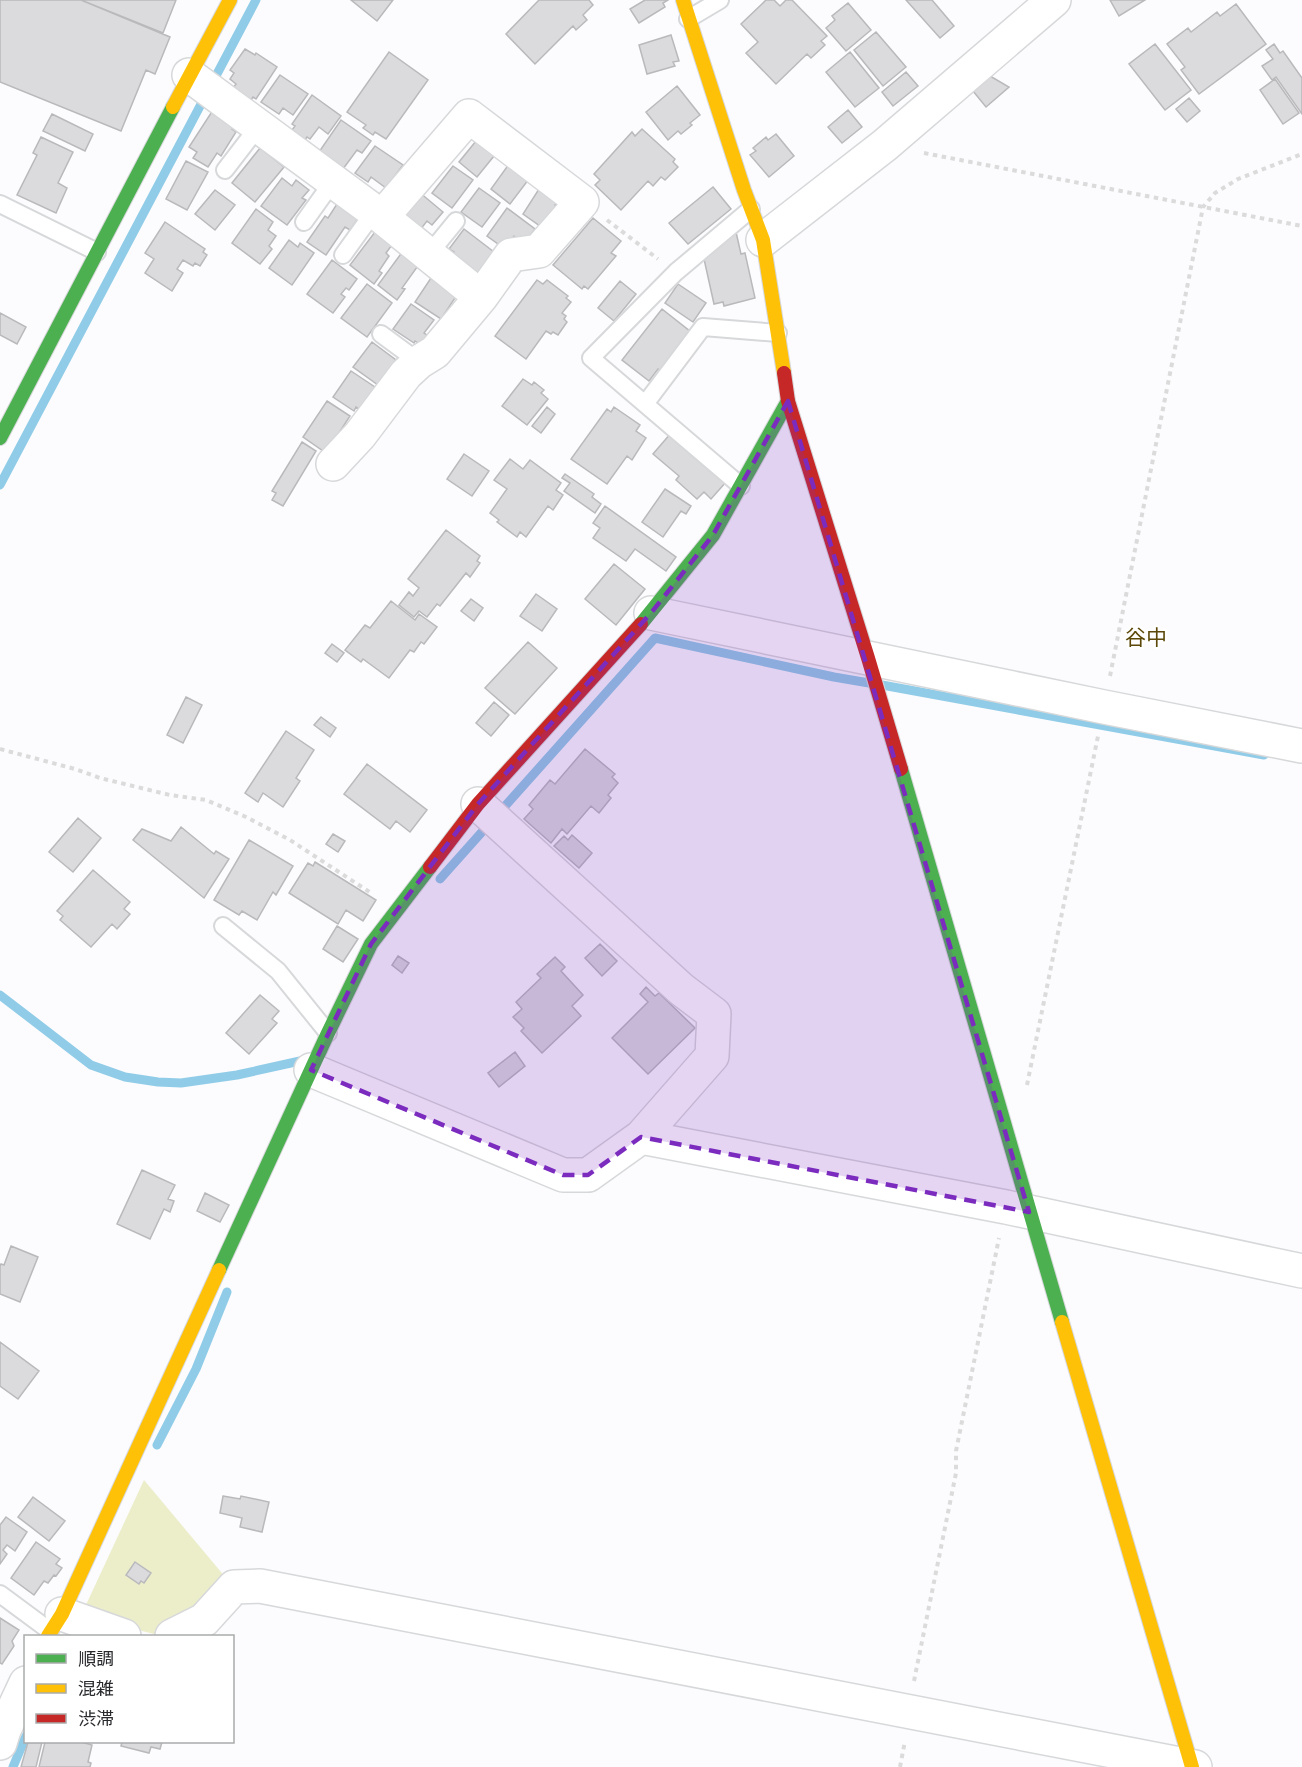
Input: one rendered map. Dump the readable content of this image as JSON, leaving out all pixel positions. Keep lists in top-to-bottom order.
{
  "districts": ["谷中"],
  "legend": ["順調", "混雑", "渋滞"]
}
